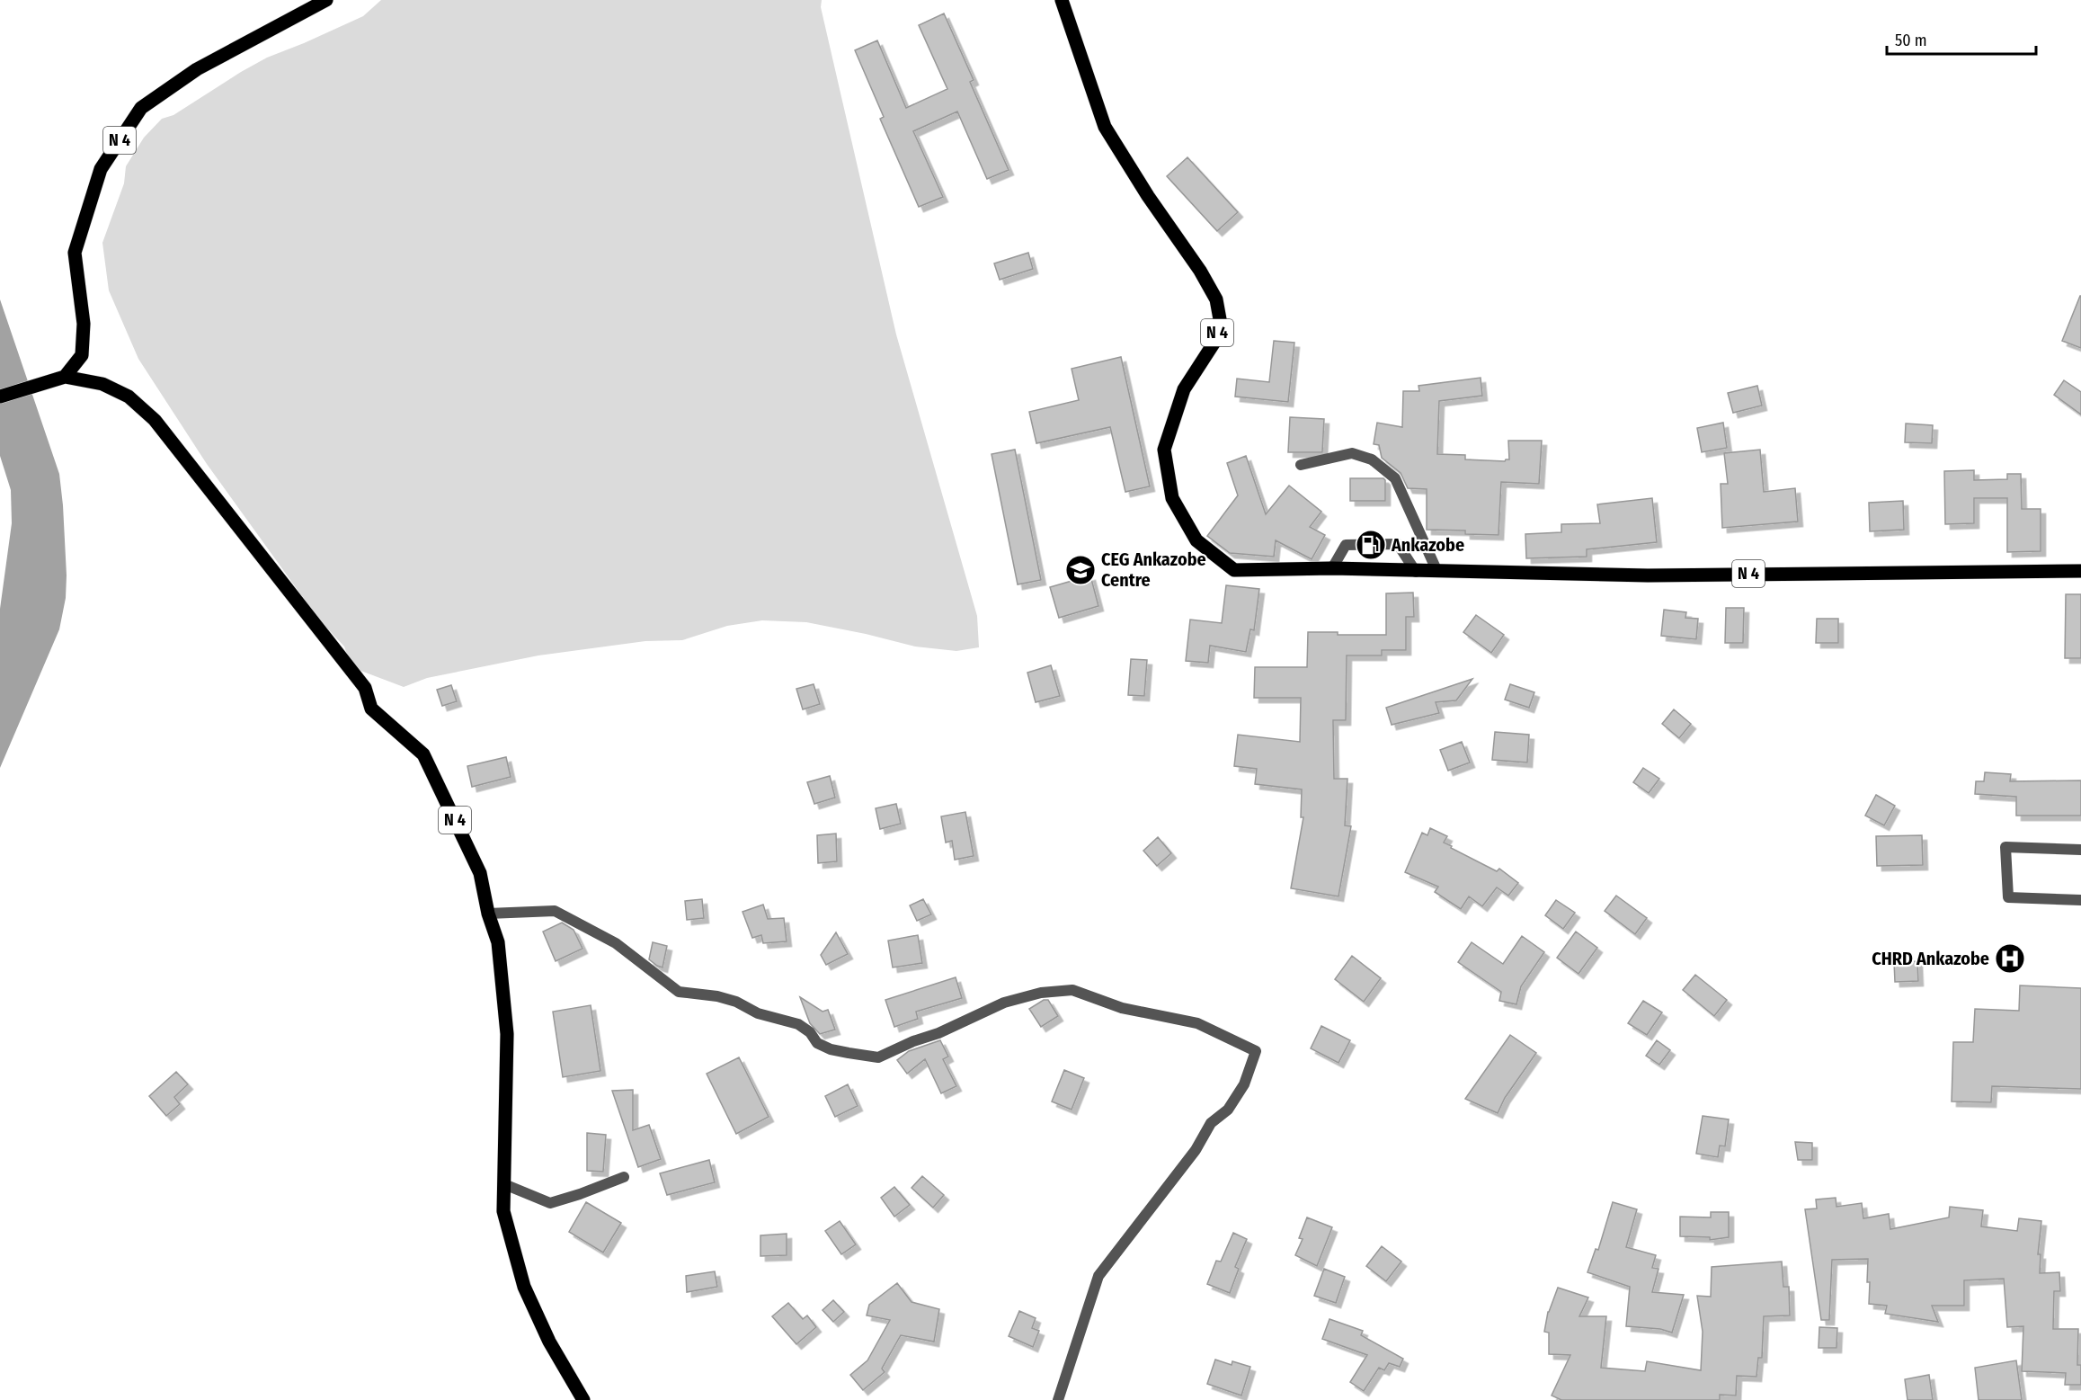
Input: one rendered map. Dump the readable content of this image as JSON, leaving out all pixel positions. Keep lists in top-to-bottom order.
{
  "streets": {
    "main road": ["N 4"]
  },
  "places": {
    "fuel station": ["Ankazobe"],
    "school or university": ["CEG Ankazobe Centre"],
    "hospital": ["CHRD Ankazobe"]
  },
  "scale_bar": "50 m"
}
